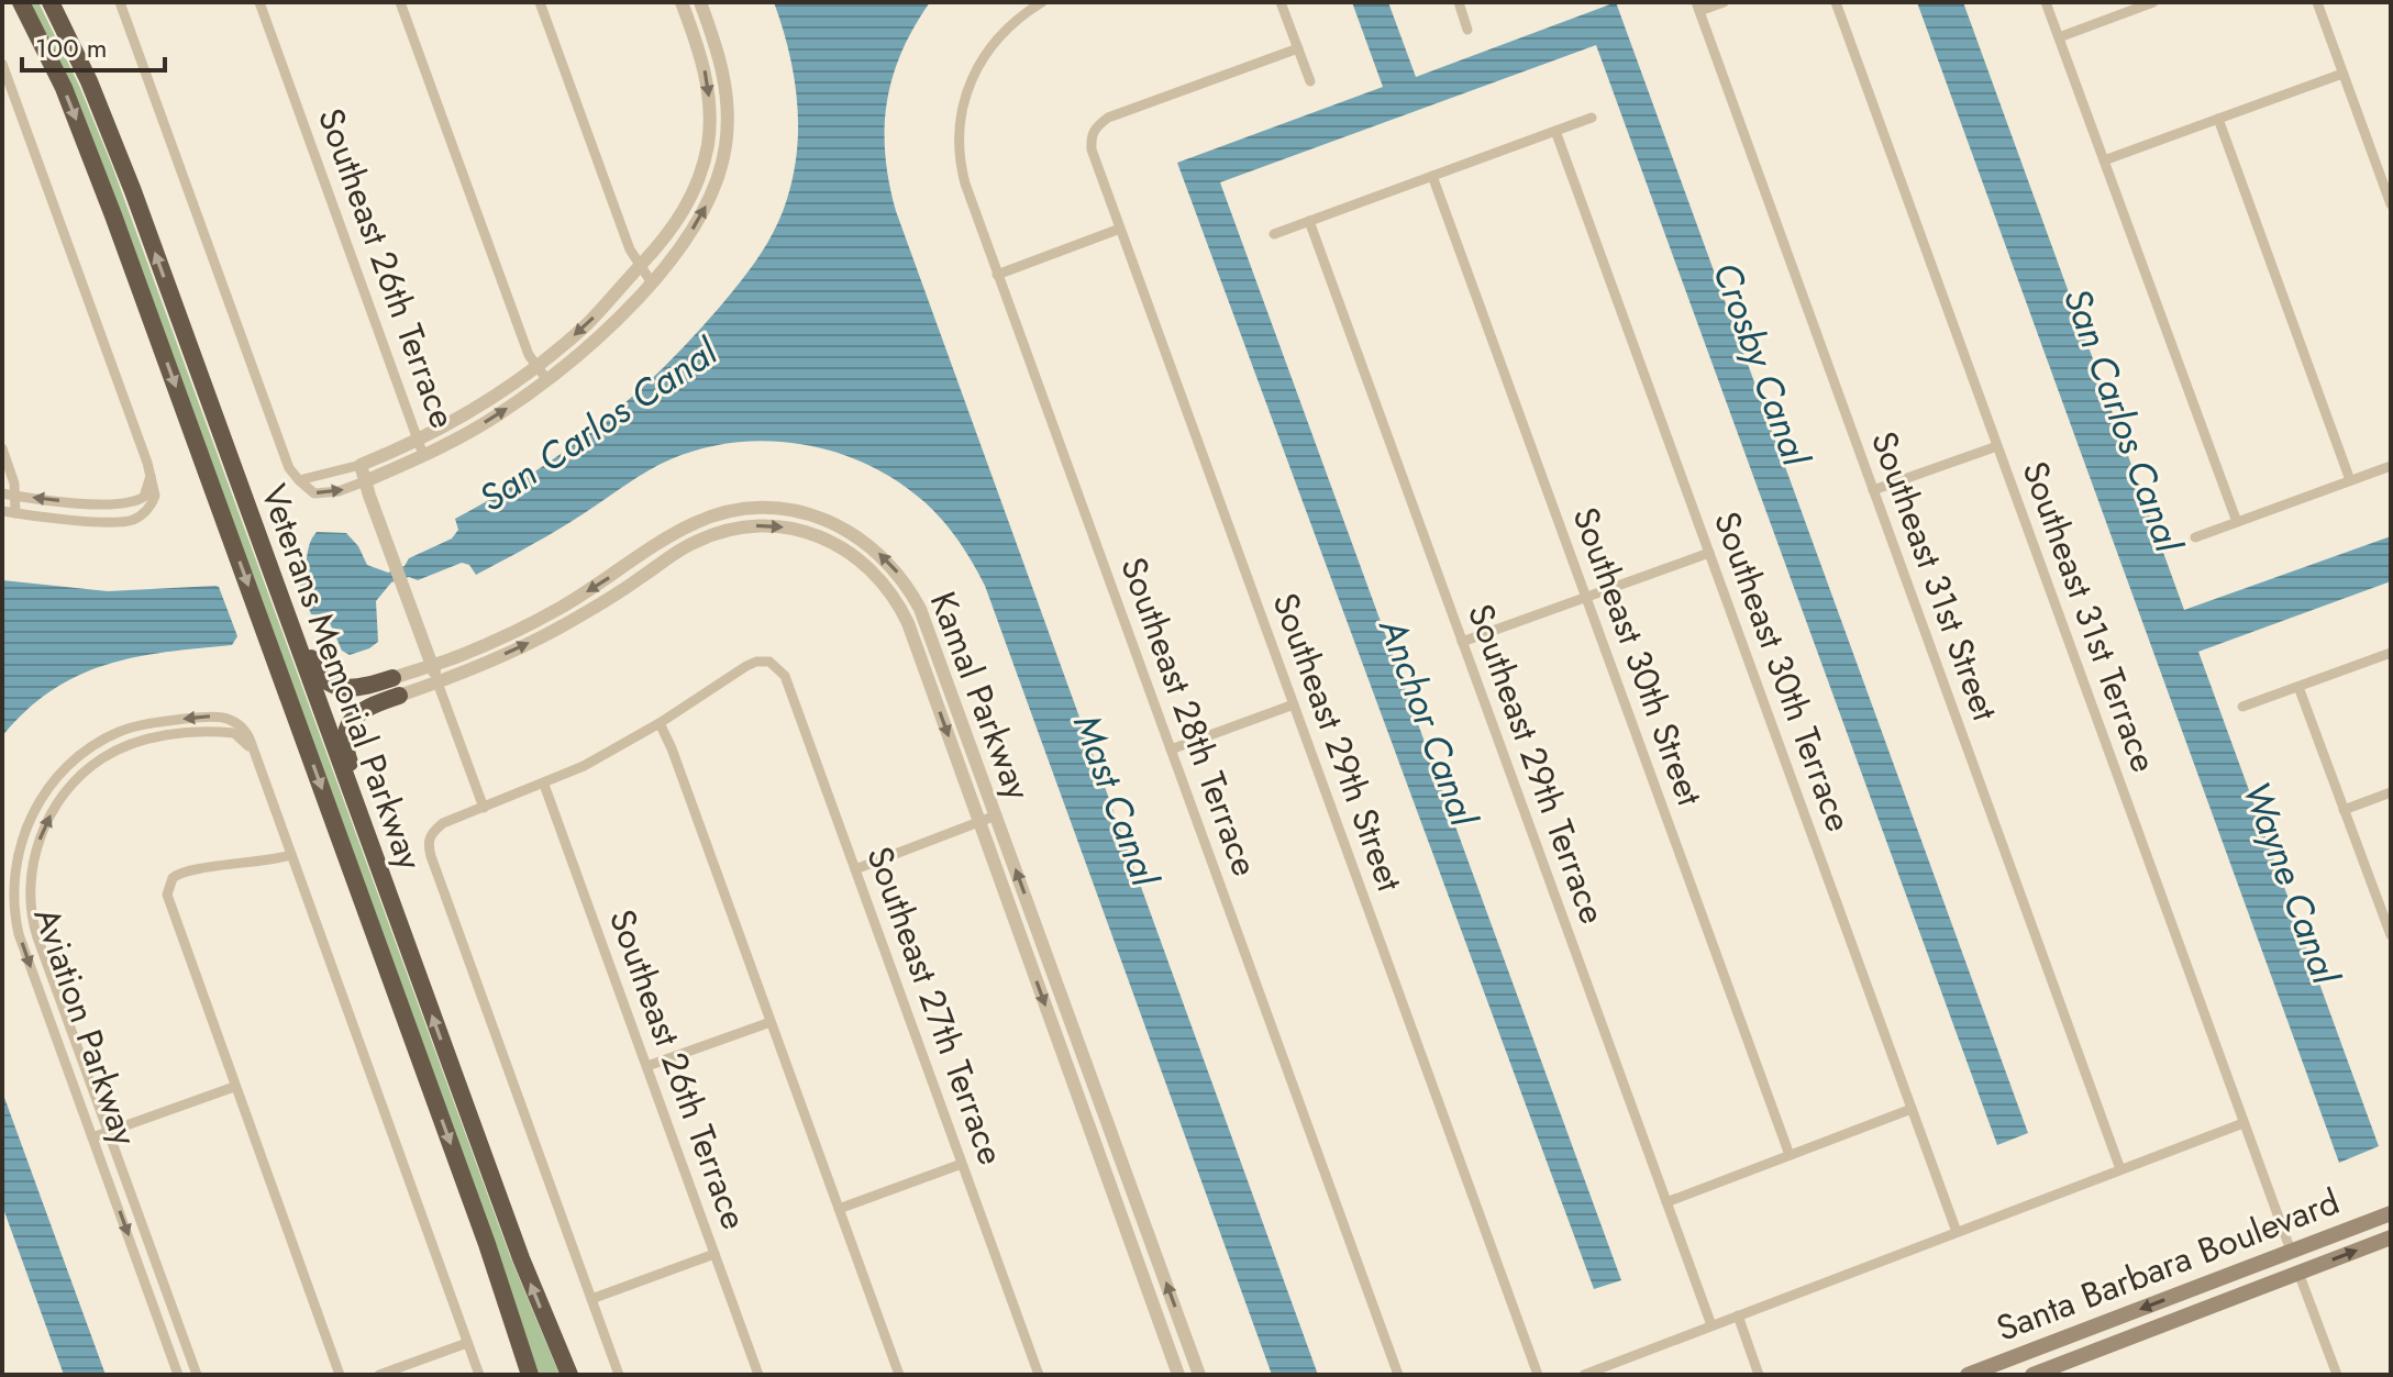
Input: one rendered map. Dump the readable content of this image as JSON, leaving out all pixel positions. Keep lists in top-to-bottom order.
{
  "streets": {
    "highway": ["Veterans Memorial Parkway"],
    "main road": ["Santa Barbara Boulevard"],
    "street": [
      "Southeast 26th Terrace",
      "Southeast 31st Street",
      "Southeast 31st Terrace",
      "Southeast 30th Street",
      "Southeast 30th Terrace",
      "Kamal Parkway",
      "Southeast 28th Terrace",
      "Southeast 29th Street",
      "Southeast 29th Terrace",
      "Southeast 27th Terrace",
      "Aviation Parkway"
    ]
  },
  "crossings": [
    ["Southeast 31st Terrace", "Santa Barbara Boulevard"]
  ],
  "water": [
    "Crosby Canal",
    "San Carlos Canal",
    "Anchor Canal",
    "Mast Canal",
    "Wayne Canal"
  ],
  "scale_bar": "100 m"
}
